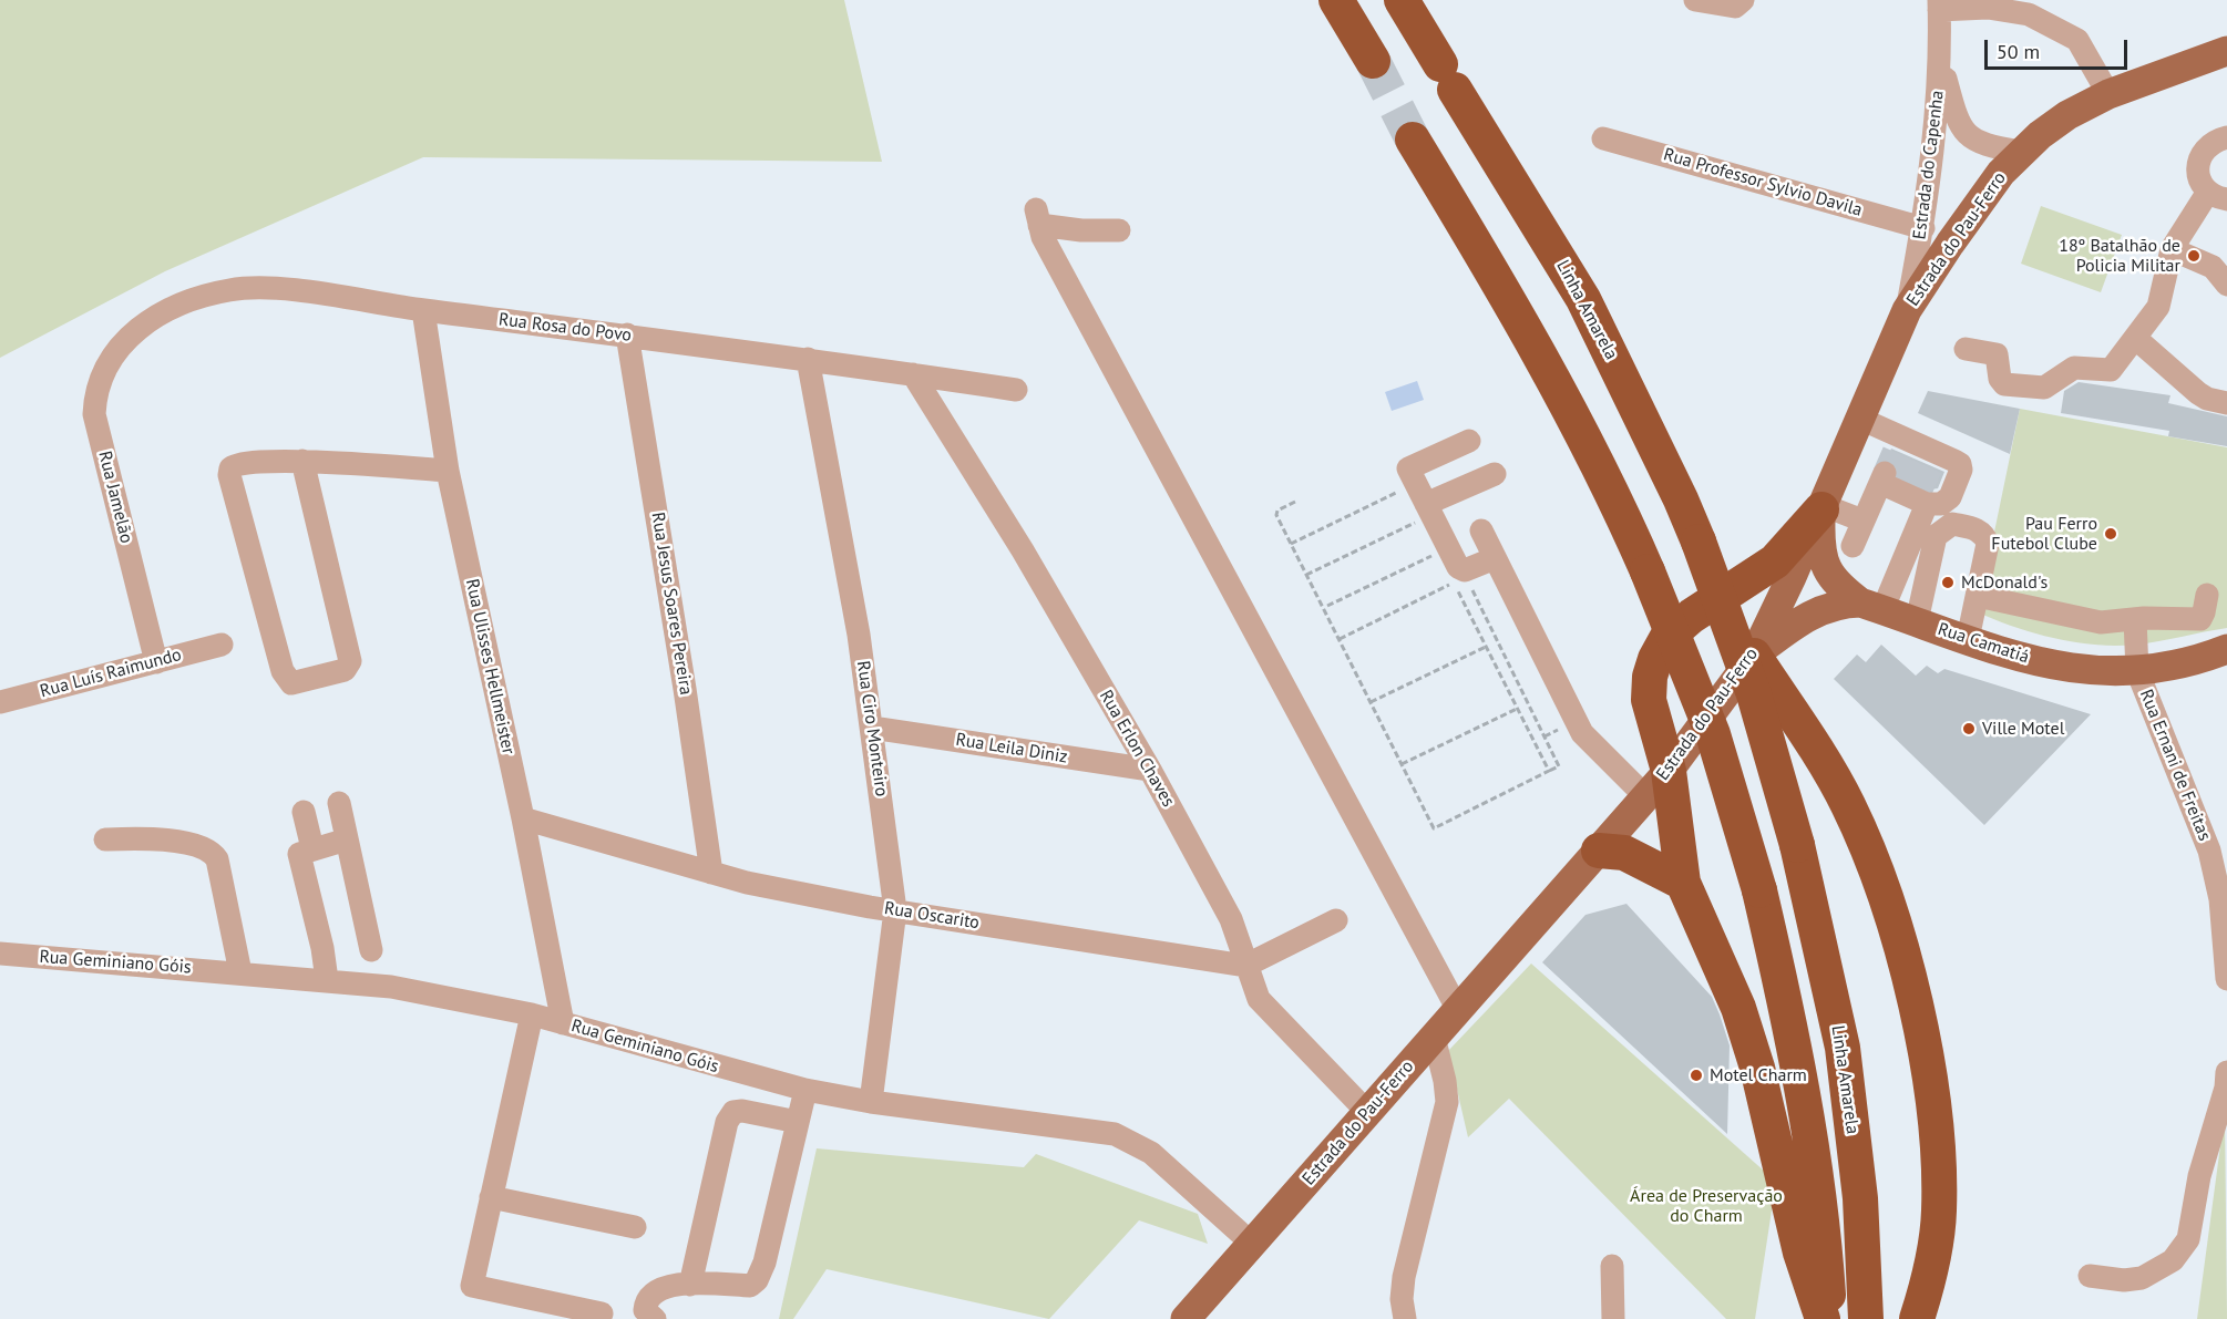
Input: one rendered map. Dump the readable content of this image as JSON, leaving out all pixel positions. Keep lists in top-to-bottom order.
{
  "streets": {
    "highway": ["Linha Amarela"],
    "main road": ["Estrada do Pau-Ferro", "Rua Camatiá"],
    "street": [
      "Estrada do Capenha",
      "Rua Professor Sylvio Davila",
      "Rua Rosa do Povo",
      "Rua Jamelão",
      "Rua Jesus Soares Pereira",
      "Rua Ulisses Hellmeister",
      "Rua Luís Raimundo",
      "Rua Ciro Monteiro",
      "Rua Leila Diniz",
      "Rua Erlon Chaves",
      "Rua Ernani de Freitas",
      "Rua Oscarito",
      "Rua Geminiano Góis"
    ]
  },
  "crossings": [
    ["Estrada do Capenha", "Rua Professor Sylvio Davila"],
    ["Estrada do Capenha", "Estrada do Pau-Ferro"],
    ["Estrada do Pau-Ferro", "Rua Camatiá"],
    ["Estrada do Pau-Ferro", "Rua Erlon Chaves"],
    ["Estrada do Pau-Ferro", "Rua Geminiano Góis"],
    ["Rua Rosa do Povo", "Rua Jamelão"],
    ["Rua Rosa do Povo", "Rua Jesus Soares Pereira"],
    ["Rua Rosa do Povo", "Rua Ulisses Hellmeister"],
    ["Rua Rosa do Povo", "Rua Ciro Monteiro"],
    ["Rua Rosa do Povo", "Rua Erlon Chaves"],
    ["Rua Jamelão", "Rua Luís Raimundo"],
    ["Rua Jesus Soares Pereira", "Rua Oscarito"],
    ["Rua Camatiá", "Rua Ernani de Freitas"],
    ["Rua Ulisses Hellmeister", "Rua Oscarito"],
    ["Rua Ulisses Hellmeister", "Rua Geminiano Góis"],
    ["Rua Ciro Monteiro", "Rua Leila Diniz"],
    ["Rua Ciro Monteiro", "Rua Oscarito"],
    ["Rua Ciro Monteiro", "Rua Geminiano Góis"],
    ["Rua Leila Diniz", "Rua Erlon Chaves"],
    ["Rua Erlon Chaves", "Rua Oscarito"]
  ],
  "parks": ["Área de Preservação do Charm"],
  "places": [
    "18º Batalhão de Policia Militar",
    "Pau Ferro Futebol Clube",
    "McDonald's",
    "Ville Motel",
    "Motel Charm"
  ],
  "scale_bar": "50 m"
}
